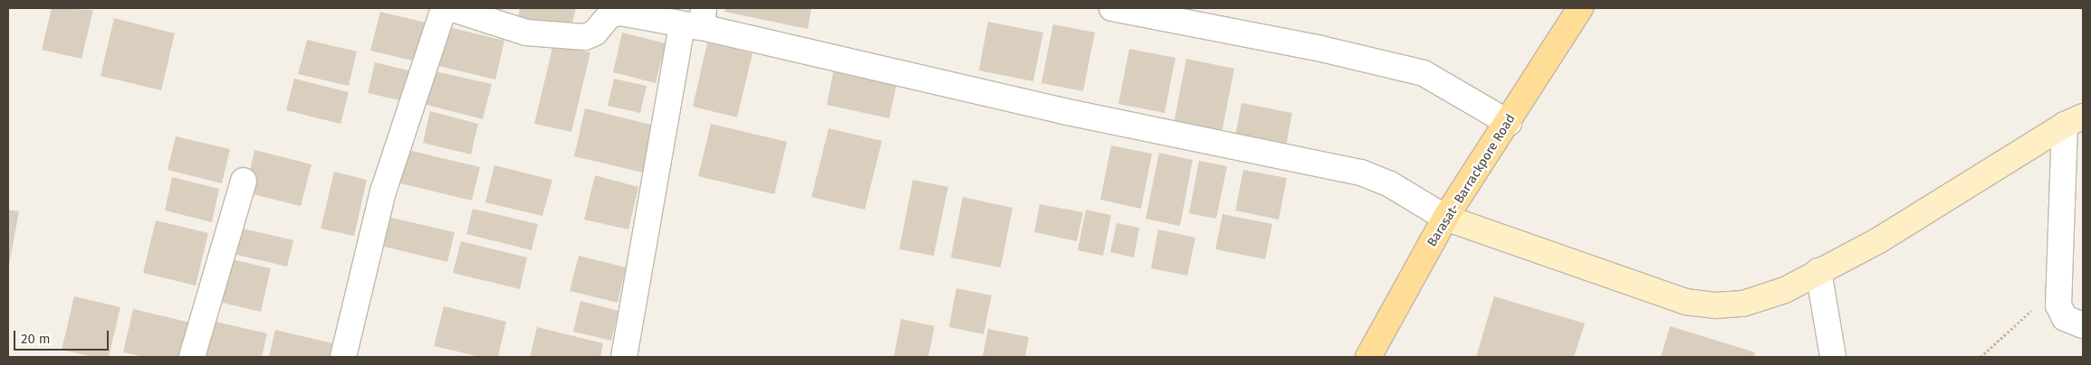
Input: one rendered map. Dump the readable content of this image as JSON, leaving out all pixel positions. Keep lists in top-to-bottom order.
{
  "streets": {
    "main road": ["Barasat- Barrackpore Road"]
  },
  "scale_bar": "20 m"
}
